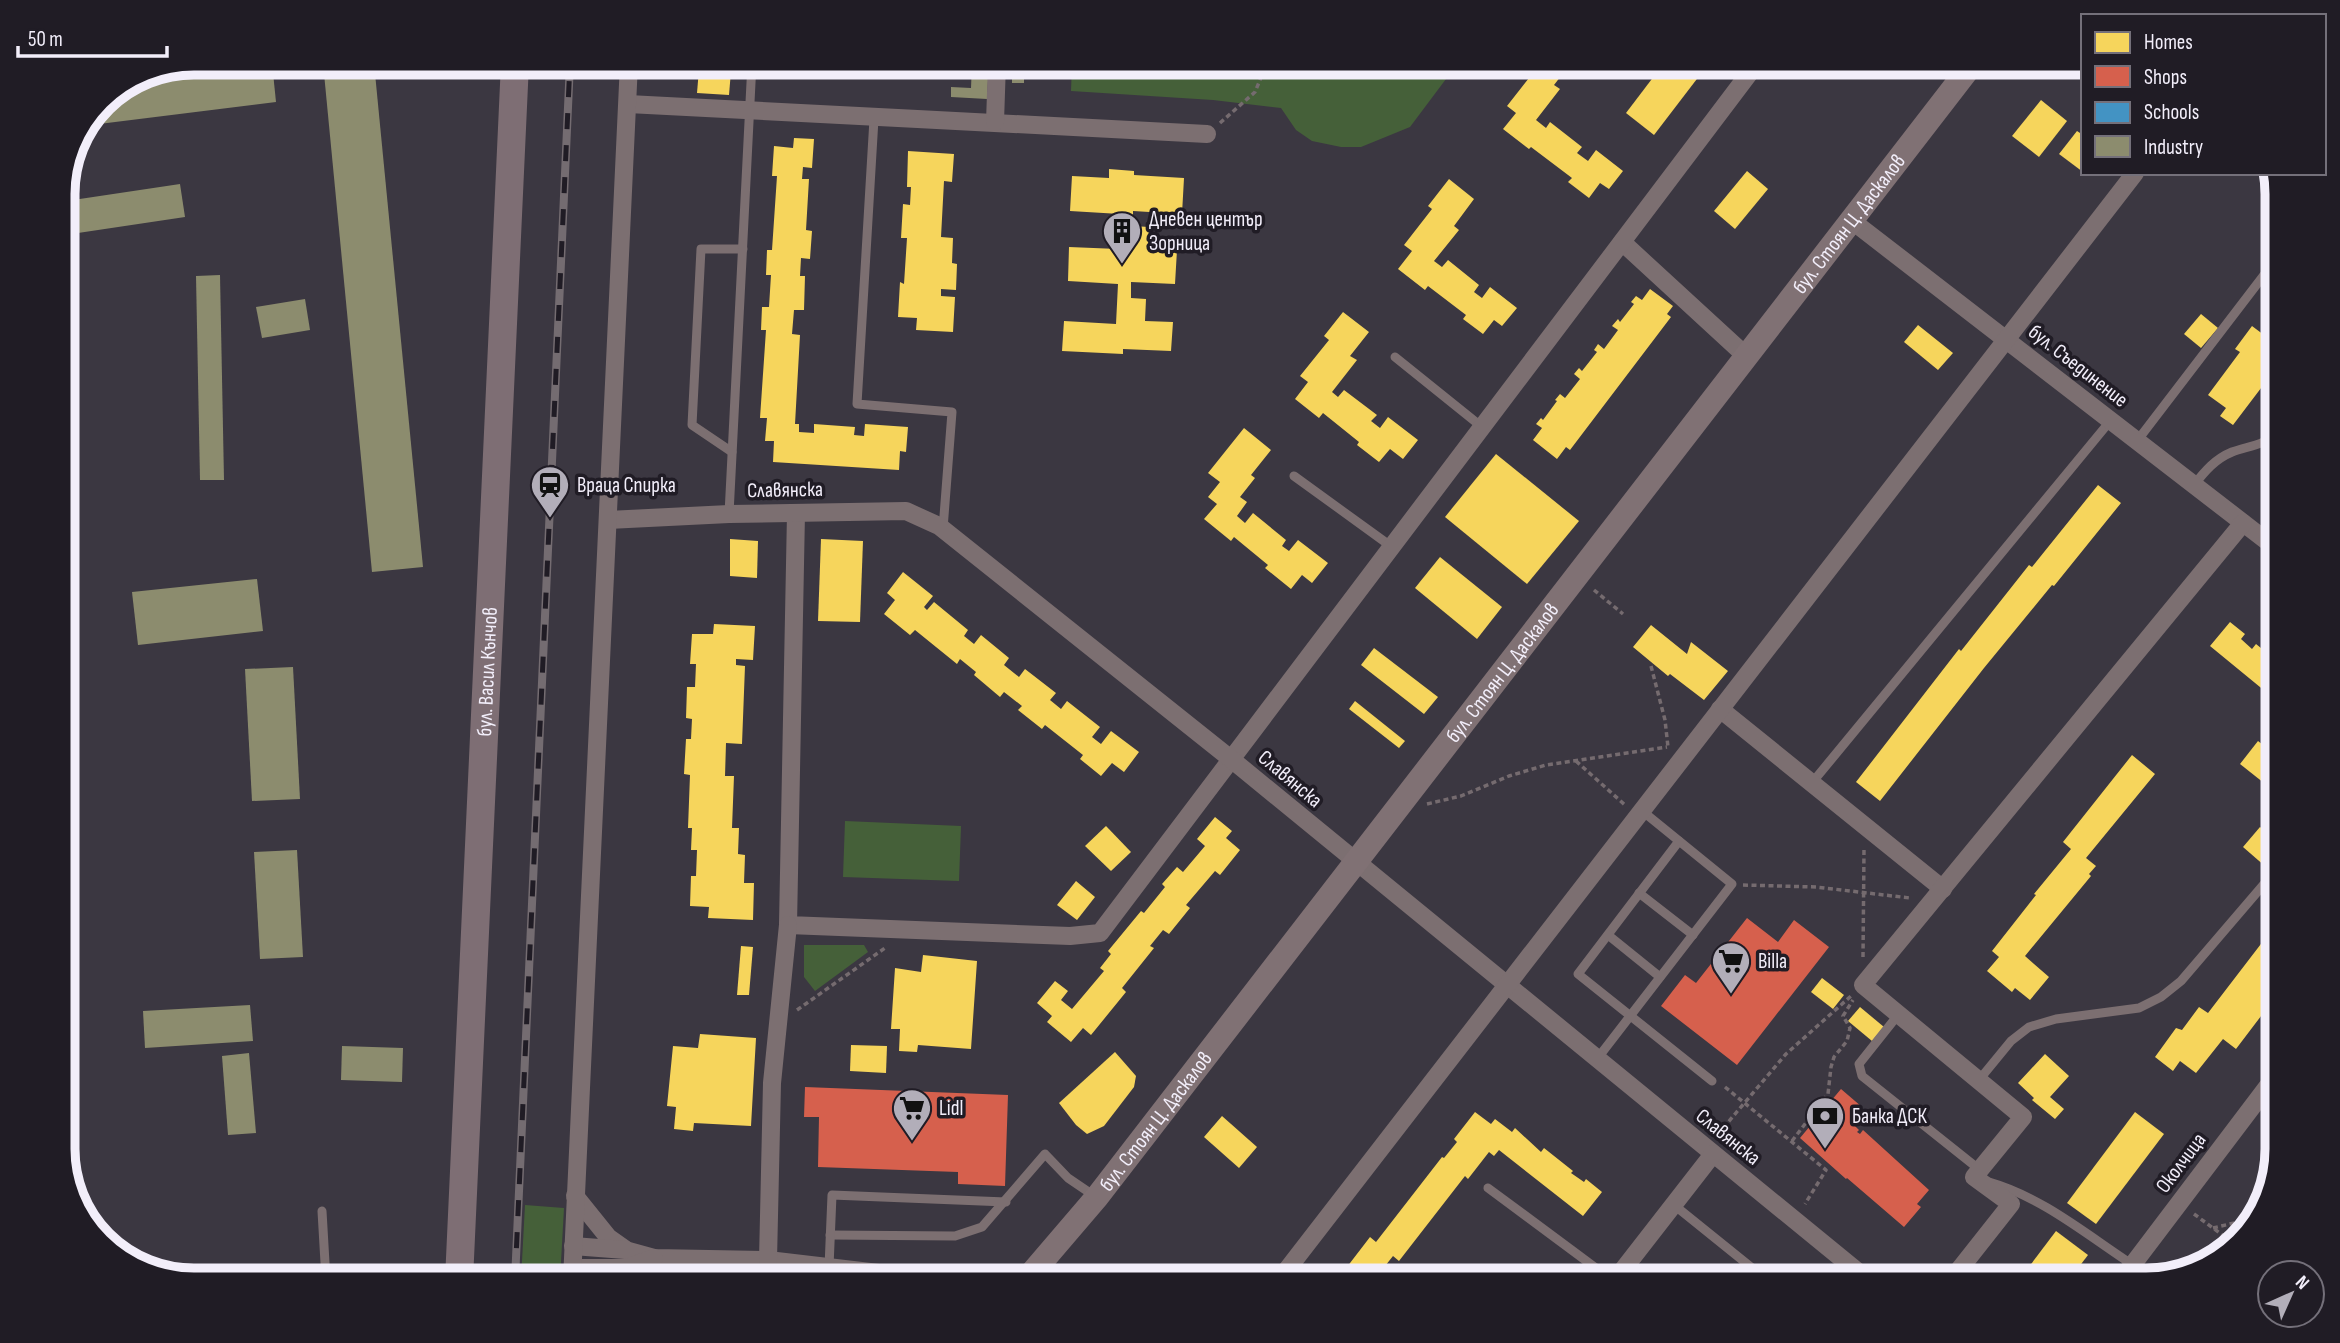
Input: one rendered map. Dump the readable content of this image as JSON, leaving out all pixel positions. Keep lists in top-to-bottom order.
{
  "streets": {
    "main road": ["бул. Васил Кънчов"],
    "street": [
      "бул. Стоян Ц. Даскалов",
      "бул. Съединение",
      "Славянска",
      "Околчица"
    ]
  },
  "crossings": [
    ["бул. Стоян Ц. Даскалов", "бул. Съединение"],
    ["бул. Стоян Ц. Даскалов", "Славянска"]
  ],
  "places": {
    "building": ["Дневен център Зорница"],
    "station": ["Враца Спирка"],
    "supermarket": ["Billa", "Lidl"],
    "bank": ["Банка ДСК"]
  },
  "legend": [
    "Homes",
    "Shops",
    "Schools",
    "Industry"
  ],
  "scale_bar": "50 m",
  "north": "top right"
}
